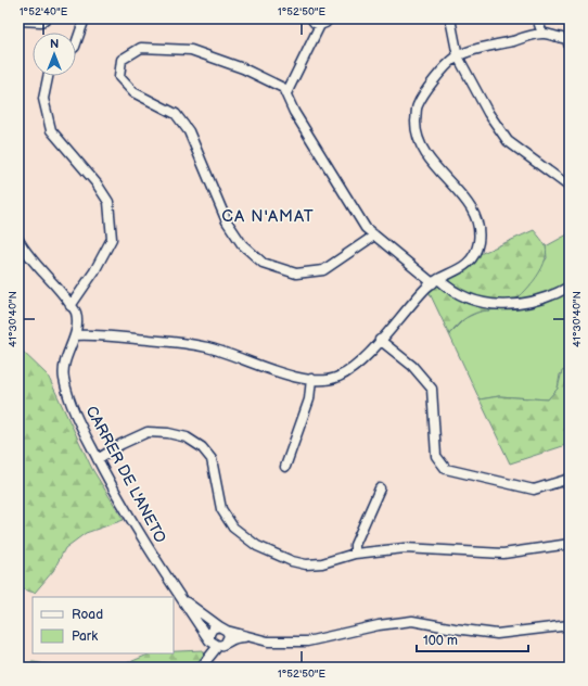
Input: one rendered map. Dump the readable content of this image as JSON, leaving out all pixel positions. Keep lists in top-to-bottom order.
{
  "streets": {
    "street": ["CARRER DE L'ANETO"]
  },
  "districts": ["CA N'AMAT"],
  "legend": ["Road", "Park"],
  "scale_bar": "100 m",
  "north": "top",
  "coordinates": ["1°52'40\"E", "1°52'50\"E", "41°30'40\"N"]
}
